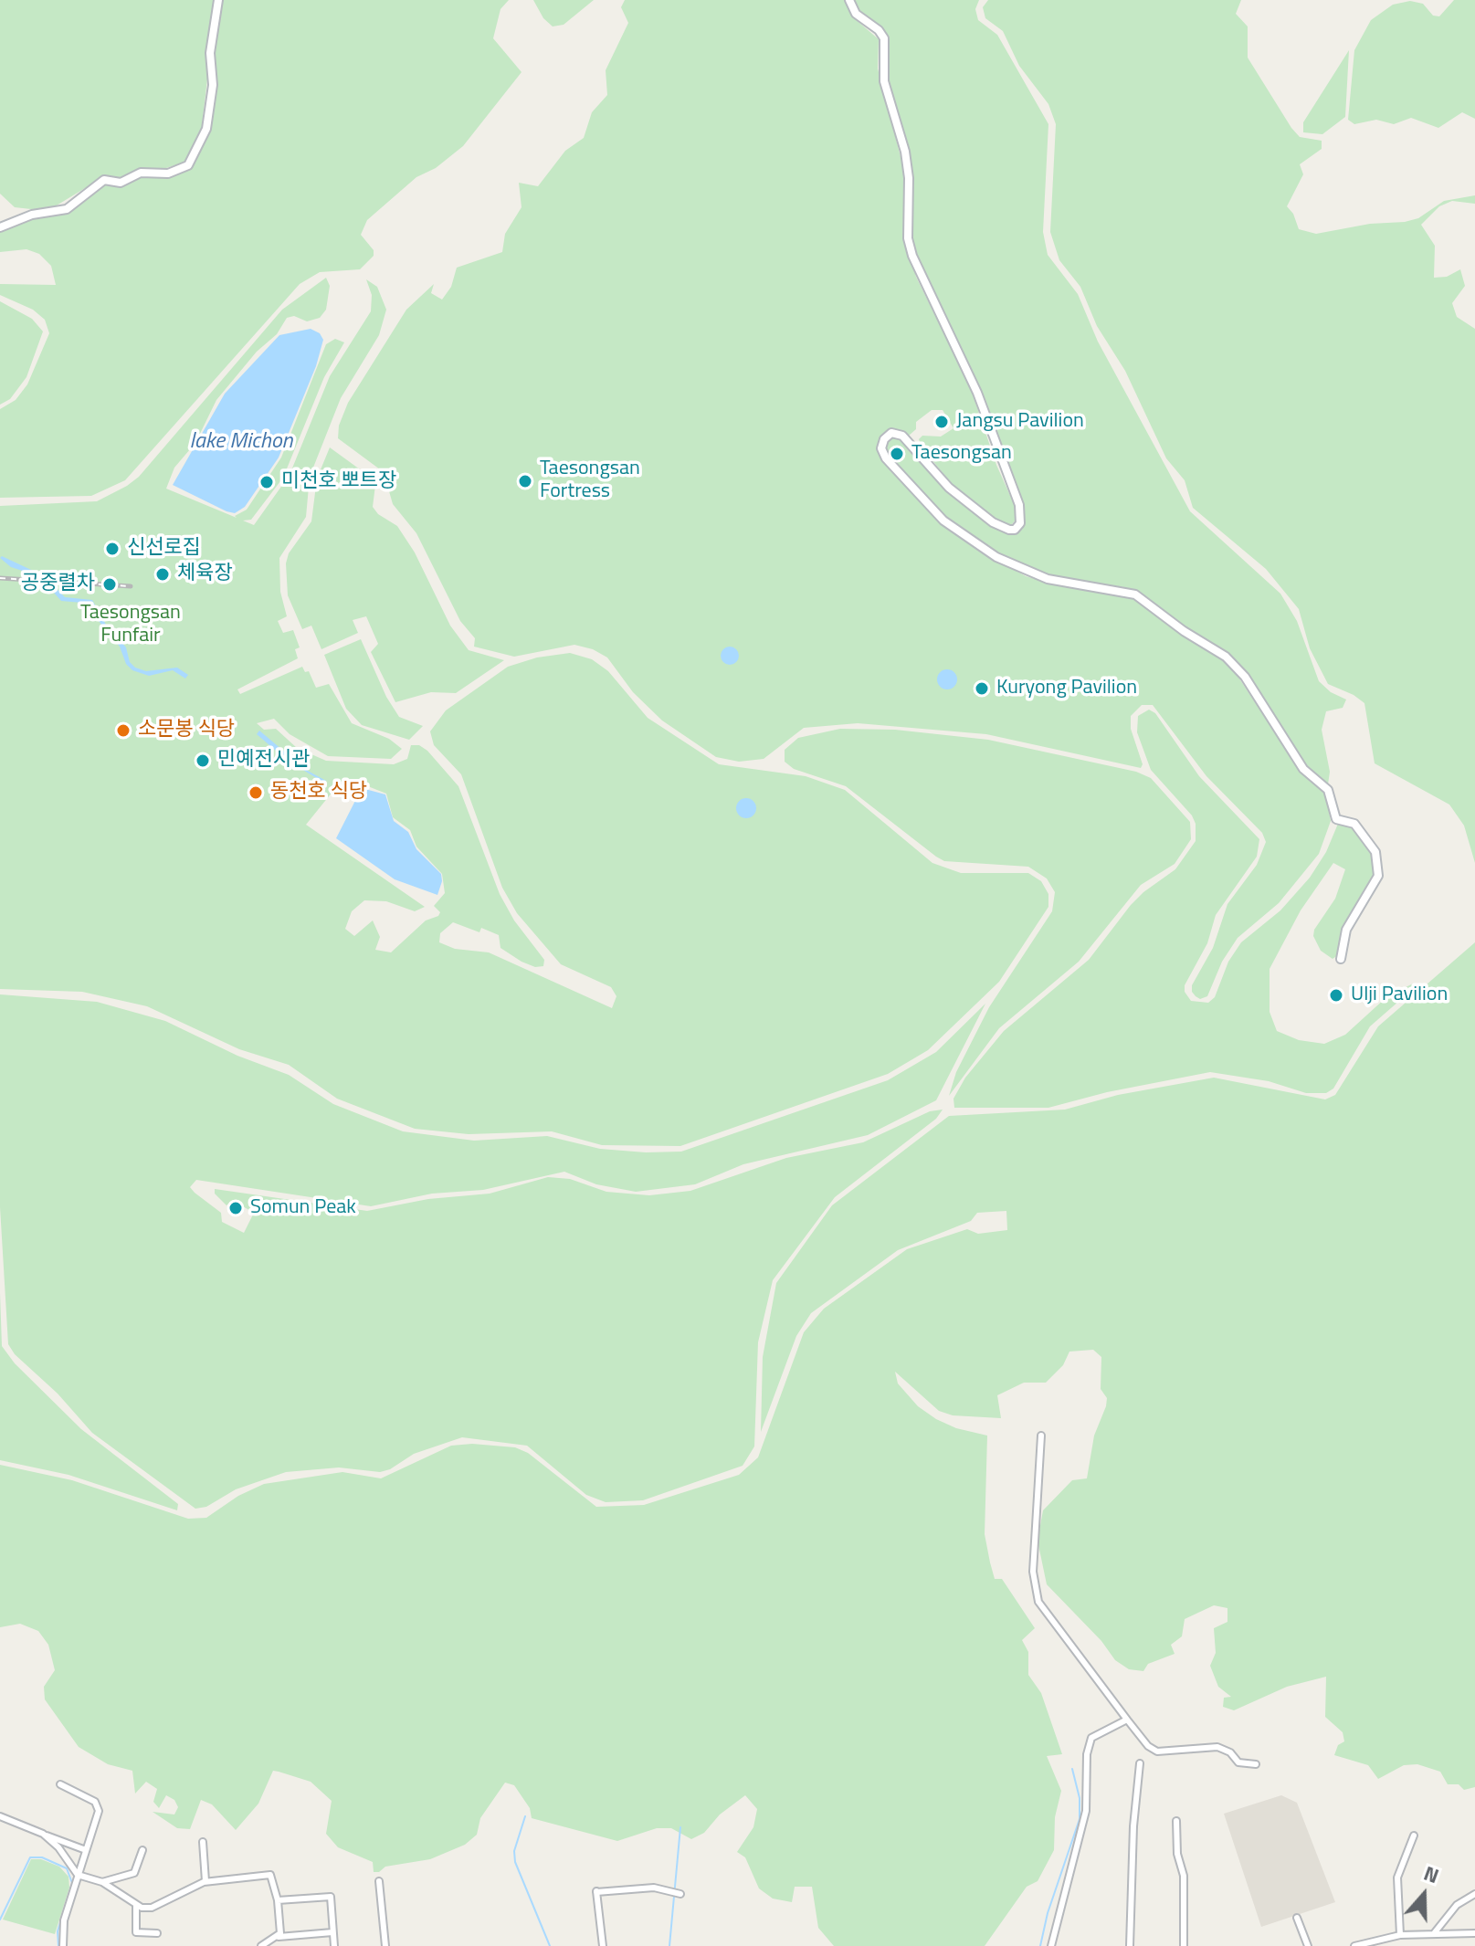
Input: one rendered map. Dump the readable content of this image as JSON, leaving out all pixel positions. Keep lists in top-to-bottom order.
{
  "water": ["lake Michon"],
  "parks": ["Taesongsan Funfair"],
  "places": [
    "Jangsu Pavilion",
    "Taesongsan",
    "Taesongsan Fortress",
    "미천호 뽀트장",
    "신선로집",
    "체육장",
    "공중렬차",
    "Kuryong Pavilion",
    "소문봉 식당",
    "민예전시관",
    "동천호 식당",
    "Ulji Pavilion",
    "Somun Peak"
  ],
  "north": "top"
}
